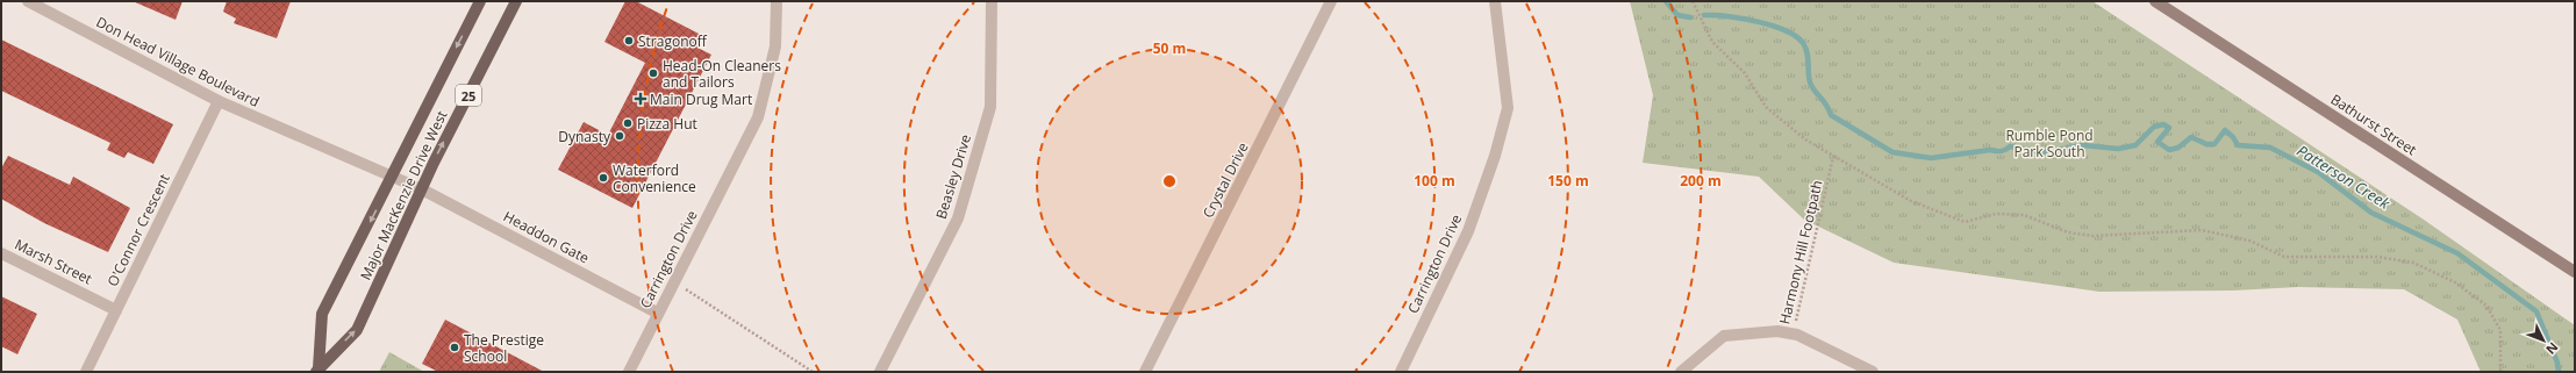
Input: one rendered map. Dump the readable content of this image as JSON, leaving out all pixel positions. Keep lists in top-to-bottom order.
{
  "streets": {
    "main road": ["25", "Bathurst Street", "Major MacKenzie Drive West"],
    "street": [
      "Don Head Village Boulevard",
      "Beasley Drive",
      "Crystal Drive",
      "O'Connor Crescent",
      "Headdon Gate",
      "Carrington Drive",
      "Marsh Street"
    ],
    "path": ["Harmony Hill Footpath"]
  },
  "crossings": [
    ["Don Head Village Boulevard", "Major MacKenzie Drive West"],
    ["Don Head Village Boulevard", "O'Connor Crescent"],
    ["Don Head Village Boulevard", "Headdon Gate"],
    ["Major MacKenzie Drive West", "Headdon Gate"],
    ["O'Connor Crescent", "Marsh Street"],
    ["Headdon Gate", "Carrington Drive"]
  ],
  "water": ["Patterson Creek"],
  "parks": ["Rumble Pond Park South"],
  "places": {
    "other": [
      "Stragonoff",
      "Head-On Cleaners and Tailors",
      "Pizza Hut",
      "Dynasty",
      "Waterford Convenience",
      "The Prestige School"
    ],
    "health": ["Main Drug Mart"]
  },
  "north": "bottom right",
  "rings": [
    "50 m",
    "100 m",
    "150 m",
    "200 m"
  ]
}
